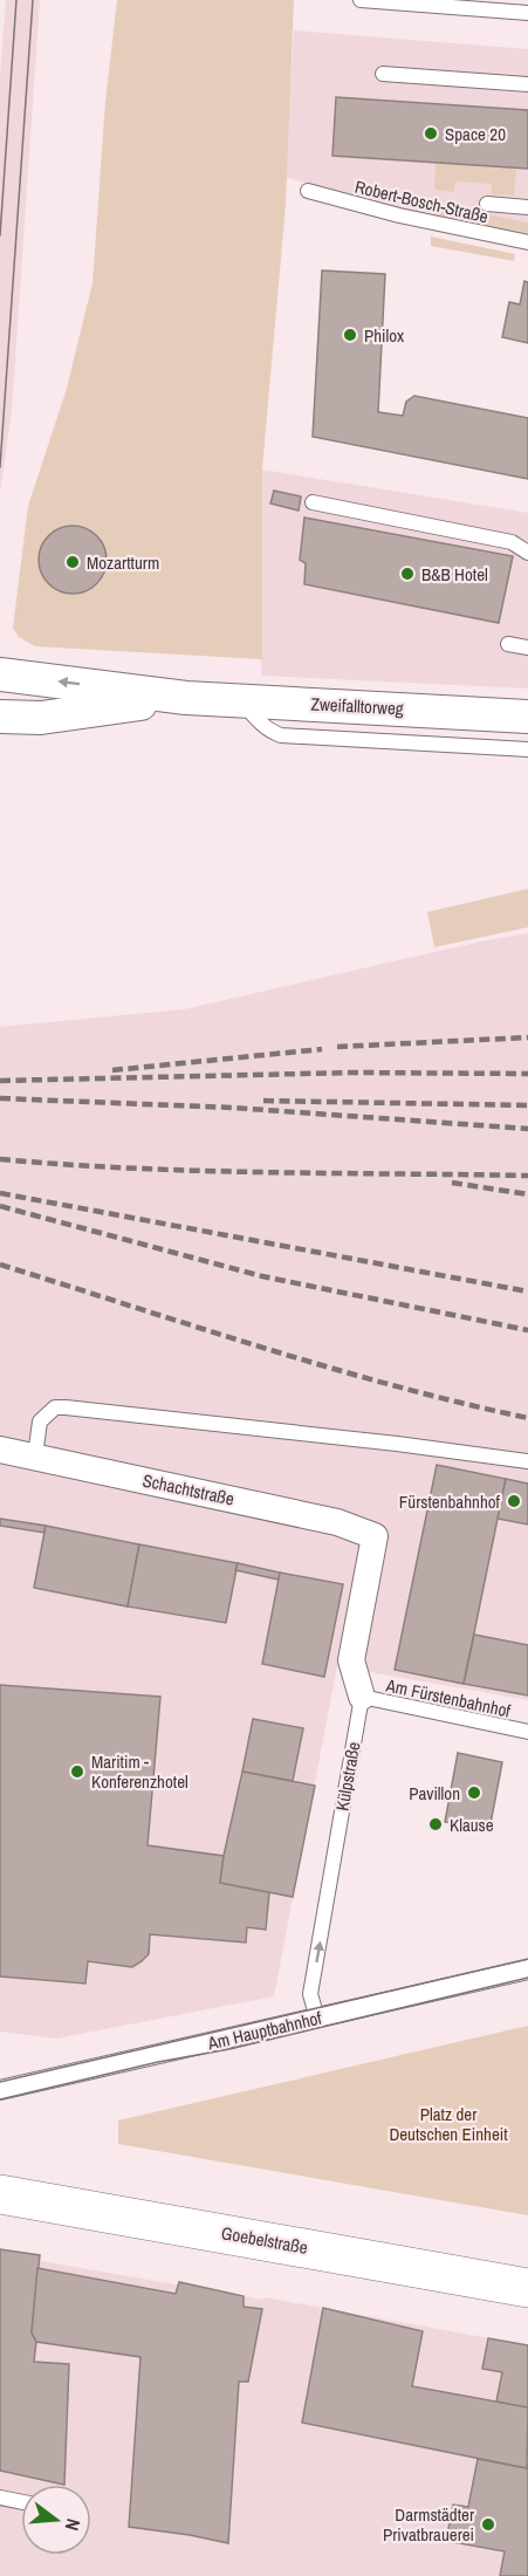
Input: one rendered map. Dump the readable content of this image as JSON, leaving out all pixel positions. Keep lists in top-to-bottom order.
{
  "streets": {
    "main road": ["Goebelstraße"],
    "street": [
      "Zweifalltorweg",
      "Schachtstraße",
      "Külpstraße",
      "Am Hauptbahnhof"
    ],
    "lane": ["Robert-Bosch-Straße", "Am Fürstenbahnhof"]
  },
  "crossings": [
    ["Schachtstraße", "Külpstraße"],
    ["Am Fürstenbahnhof", "Külpstraße"],
    ["Külpstraße", "Am Hauptbahnhof"]
  ],
  "one_way": ["Külpstraße"],
  "parks": ["Platz der Deutschen Einheit"],
  "places": [
    "Space 20",
    "Philox",
    "Mozartturm",
    "B&B Hotel",
    "Fürstenbahnhof",
    "Maritim - Konferenzhotel",
    "Pavillon",
    "Klause",
    "Darmstädter Privatbrauerei"
  ],
  "north": "right"
}
